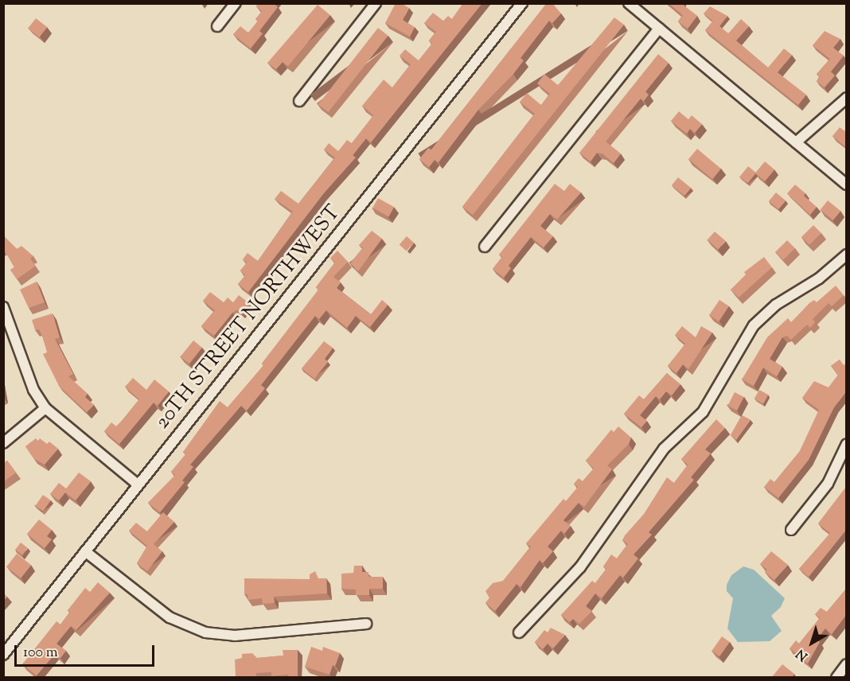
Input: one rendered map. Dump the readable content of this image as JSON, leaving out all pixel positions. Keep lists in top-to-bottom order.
{
  "streets": {
    "street": ["20TH STREET NORTHWEST"]
  },
  "scale_bar": "100 m",
  "north": "bottom left"
}
